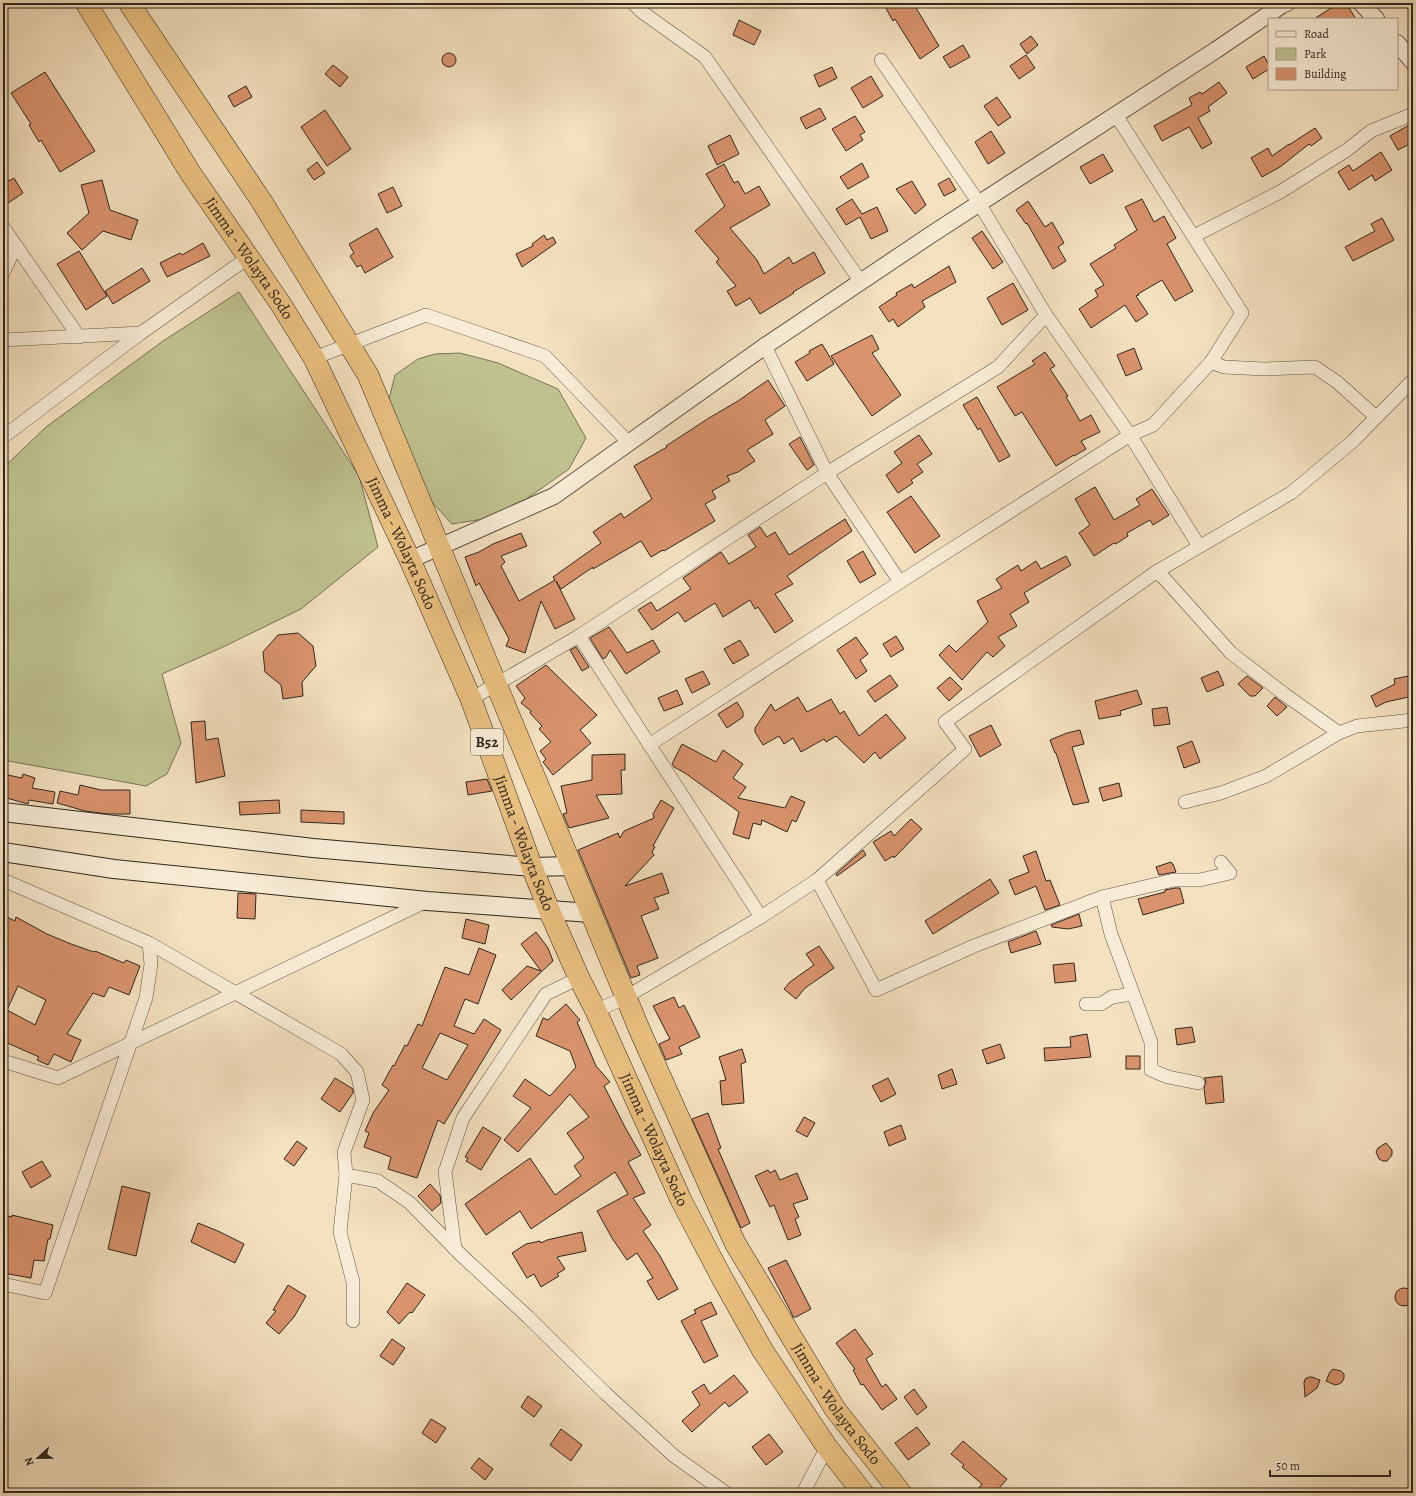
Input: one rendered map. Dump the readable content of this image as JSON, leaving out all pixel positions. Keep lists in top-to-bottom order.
{
  "streets": {
    "highway": ["Jimma - Wolayta Sodo", "B52"]
  },
  "legend": ["Road", "Park", "Building"],
  "scale_bar": "50 m",
  "north": "left"
}
